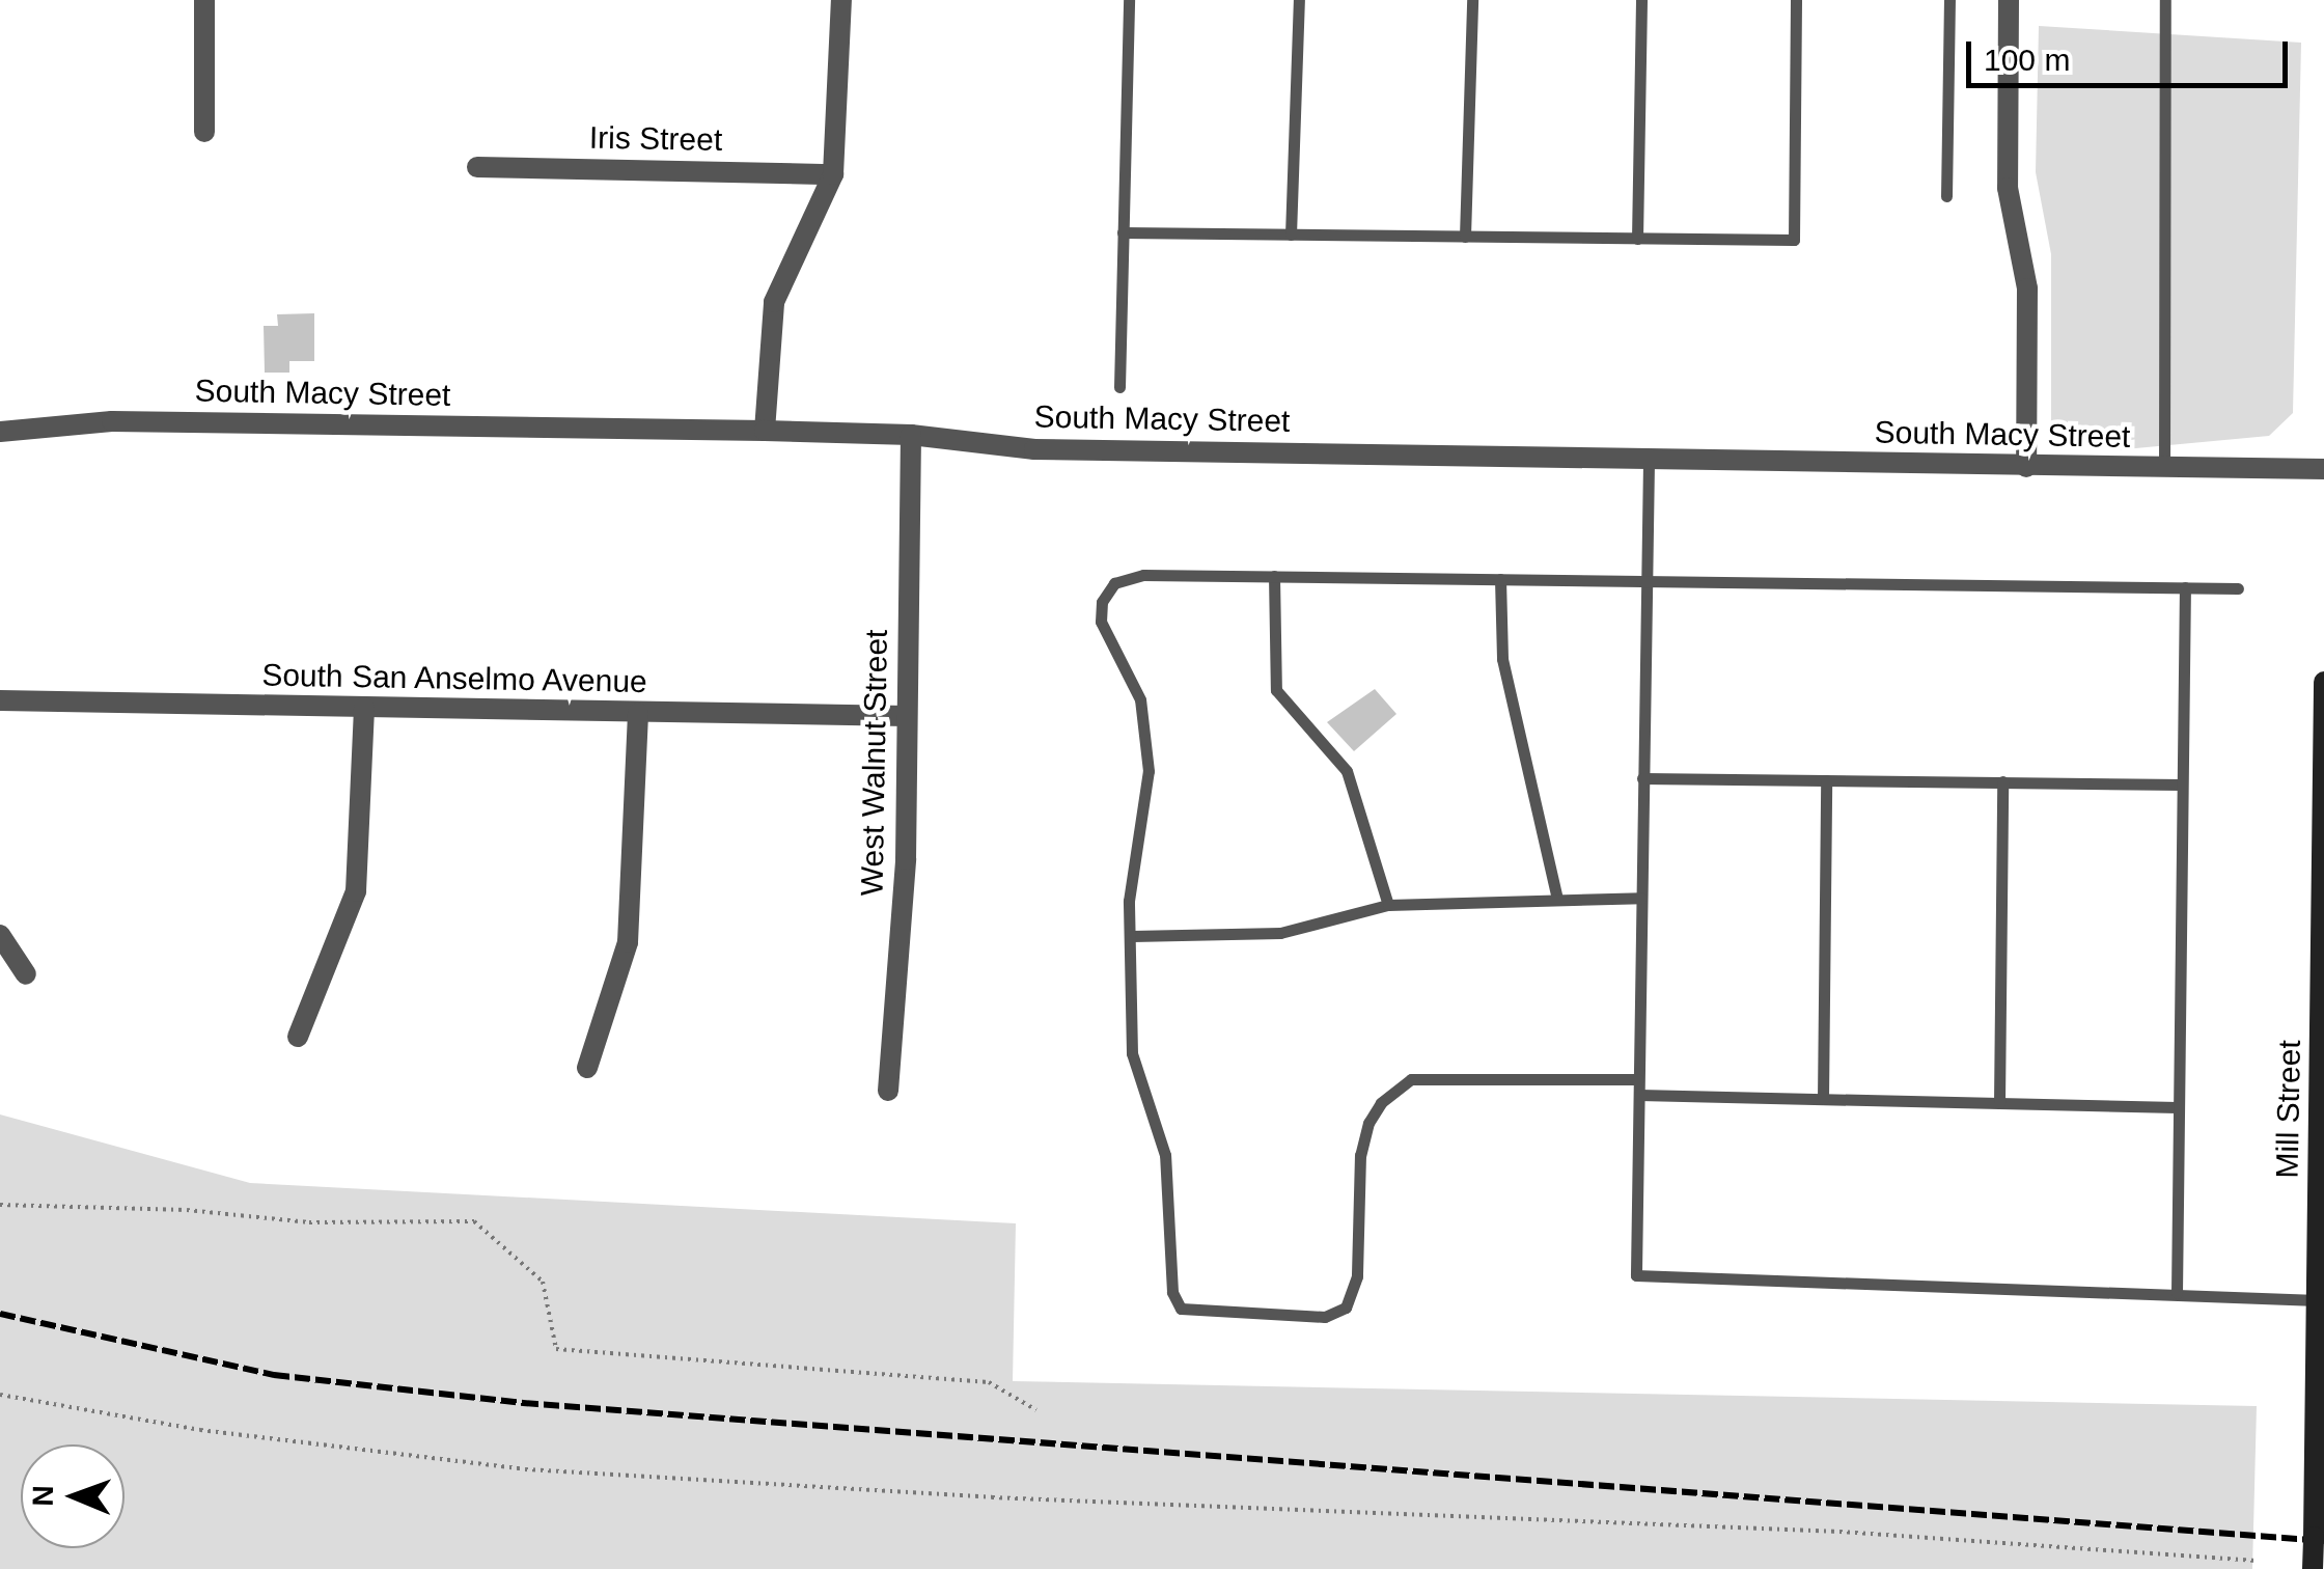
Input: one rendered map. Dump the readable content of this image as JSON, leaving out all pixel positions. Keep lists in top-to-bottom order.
{
  "streets": {
    "main road": ["Mill Street"],
    "street": [
      "Iris Street",
      "South Macy Street",
      "South San Anselmo Avenue",
      "West Walnut Street"
    ]
  },
  "crossings": [
    ["South Macy Street", "West Walnut Street"],
    ["South San Anselmo Avenue", "West Walnut Street"]
  ],
  "scale_bar": "100 m",
  "north": "left"
}
